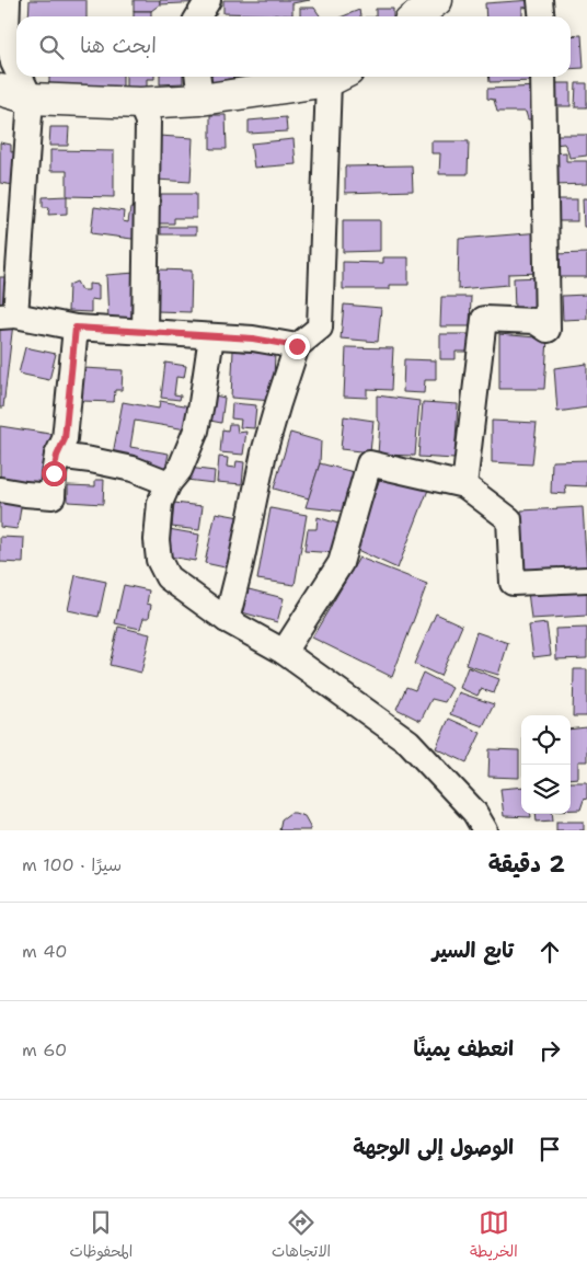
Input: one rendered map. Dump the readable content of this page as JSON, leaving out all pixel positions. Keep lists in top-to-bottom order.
{
  "page": {
    "search": "ابحث هنا",
    "heading": ["2 دقيقة", "سيرًا · 100 m"],
    "list": [
      ["تابع السير", "40 m"],
      ["انعطف يمينًا", "60 m"],
      "الوصول إلى الوجهة"
    ],
    "nav": ["الخريطة", "الاتجاهات", "المحفوظات"]
  }
}
